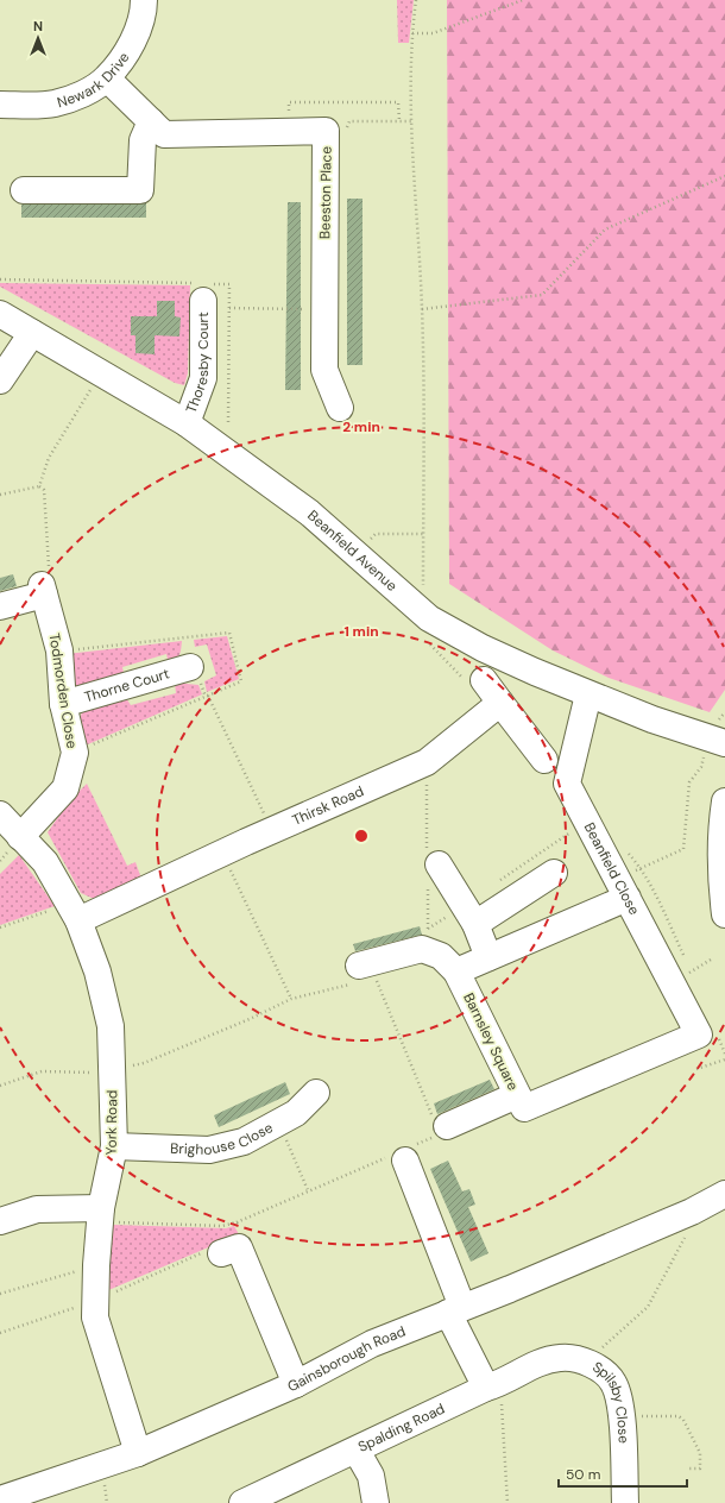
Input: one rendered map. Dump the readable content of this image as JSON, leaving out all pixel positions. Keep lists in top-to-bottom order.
{
  "streets": {
    "street": [
      "Newark Drive",
      "Beeston Place",
      "Thoresby Court",
      "Beanfield Avenue",
      "Thorne Court",
      "Todmorden Close",
      "Thirsk Road",
      "Beanfield Close",
      "Barnsley Square",
      "York Road",
      "Brighouse Close",
      "Gainsborough Road",
      "Spilsby Close",
      "Spalding Road"
    ]
  },
  "crossings": [
    ["Newark Drive", "Beeston Place"],
    ["Thoresby Court", "Beanfield Avenue"],
    ["Beanfield Avenue", "Beanfield Close"],
    ["Thorne Court", "Todmorden Close"],
    ["Todmorden Close", "York Road"],
    ["Thirsk Road", "York Road"],
    ["Beanfield Close", "Barnsley Square"],
    ["York Road", "Brighouse Close"],
    ["York Road", "Gainsborough Road"],
    ["Spilsby Close", "Spalding Road"]
  ],
  "scale_bar": "50 m",
  "north": "top",
  "rings": ["2 min", "1 min"]
}
